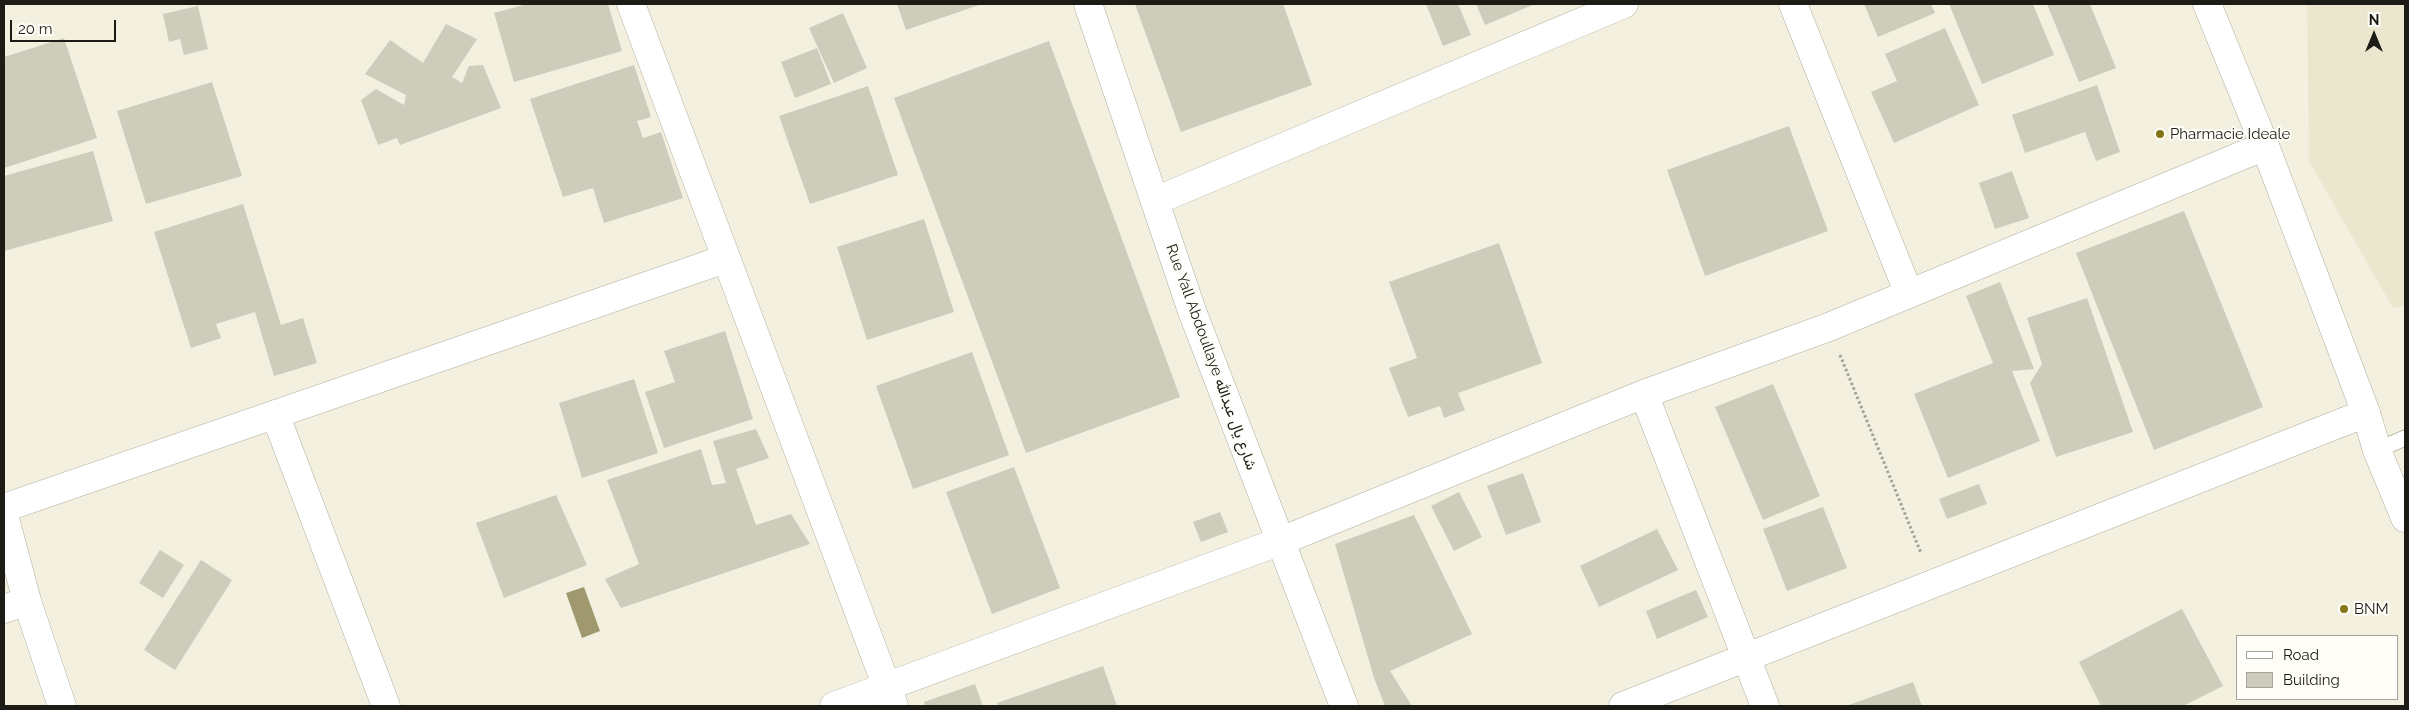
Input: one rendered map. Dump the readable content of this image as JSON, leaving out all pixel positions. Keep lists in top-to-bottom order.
{
  "streets": {
    "street": ["Rue Yall Abdoullaye شارع يال عبدالله"]
  },
  "places": ["Pharmacie Ideale", "BNM"],
  "legend": ["Road", "Building"],
  "scale_bar": "20 m",
  "north": "top"
}
